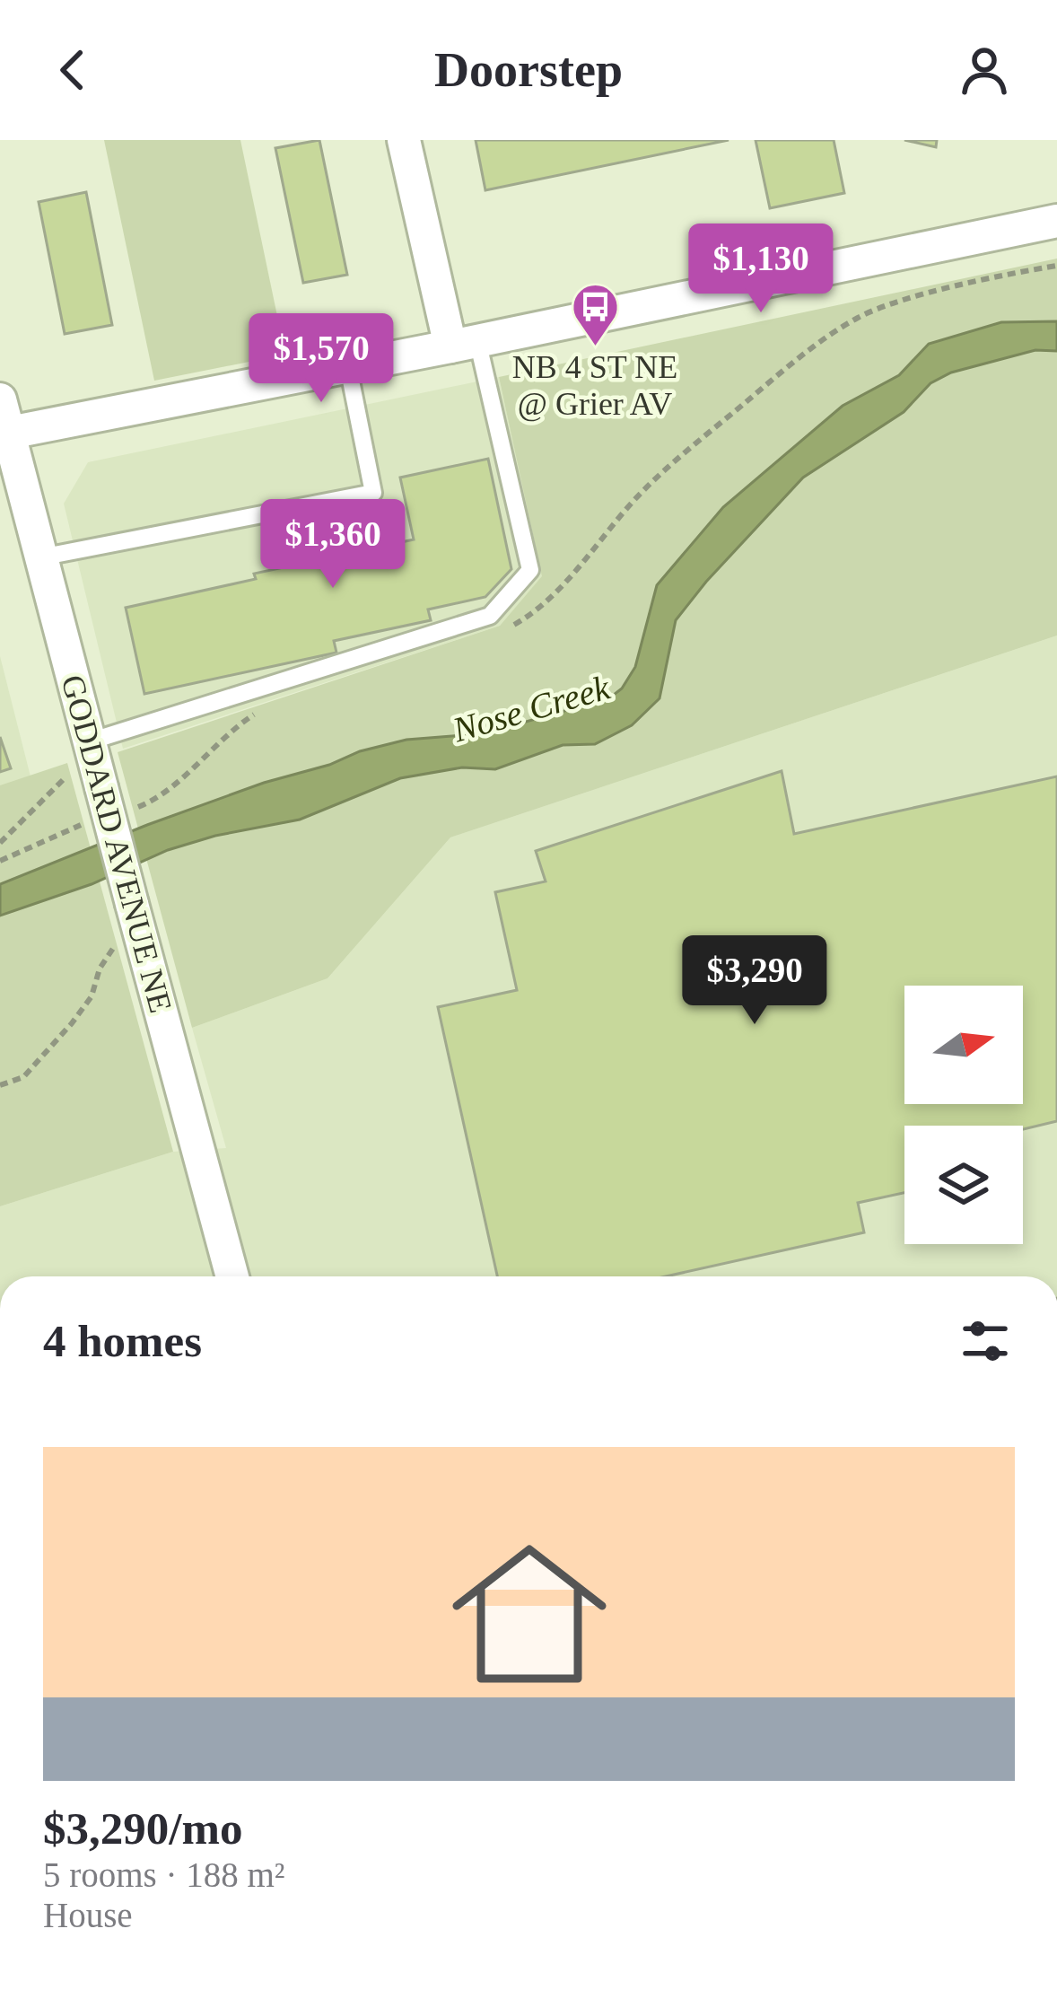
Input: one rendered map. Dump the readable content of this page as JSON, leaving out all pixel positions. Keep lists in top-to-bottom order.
{
  "streets": {
    "street": ["GODDARD AVENUE NE"]
  },
  "water": ["Nose Creek"],
  "places": {
    "bus stop": ["NB 4 ST NE @ Grier AV"]
  },
  "north": "right",
  "page": {
    "header": "Doorstep",
    "price": [
      "$1,130",
      "$1,570",
      "$1,360",
      "$3,290"
    ],
    "heading": "4 homes",
    "list": [
      {
        "name": "$3,290/mo",
        "note": "5 rooms · 188 m² · House"
      }
    ]
  }
}
